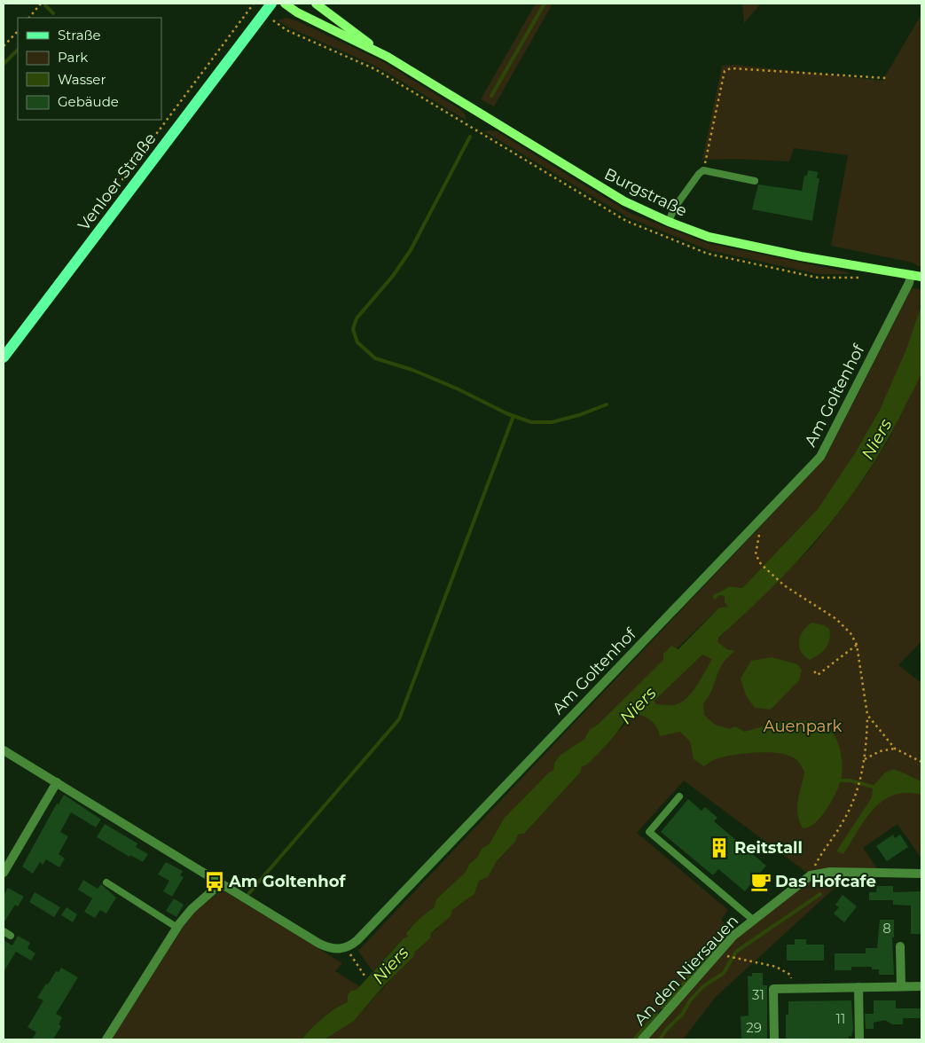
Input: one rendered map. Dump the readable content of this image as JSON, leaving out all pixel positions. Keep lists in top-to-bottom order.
{
  "streets": {
    "main road": ["Venloer Straße"],
    "street": ["Burgstraße", "Am Goltenhof", "An den Niersauen"]
  },
  "crossings": [
    ["Burgstraße", "Am Goltenhof"]
  ],
  "water": ["Niers"],
  "parks": ["Auenpark"],
  "places": {
    "building": ["Reitstall"],
    "bus stop": ["Am Goltenhof"],
    "cafe": ["Das Hofcafe"]
  },
  "house_numbers": [
    "8",
    "31",
    "11",
    "29"
  ],
  "legend": [
    "Straße",
    "Park",
    "Wasser",
    "Gebäude"
  ]
}
